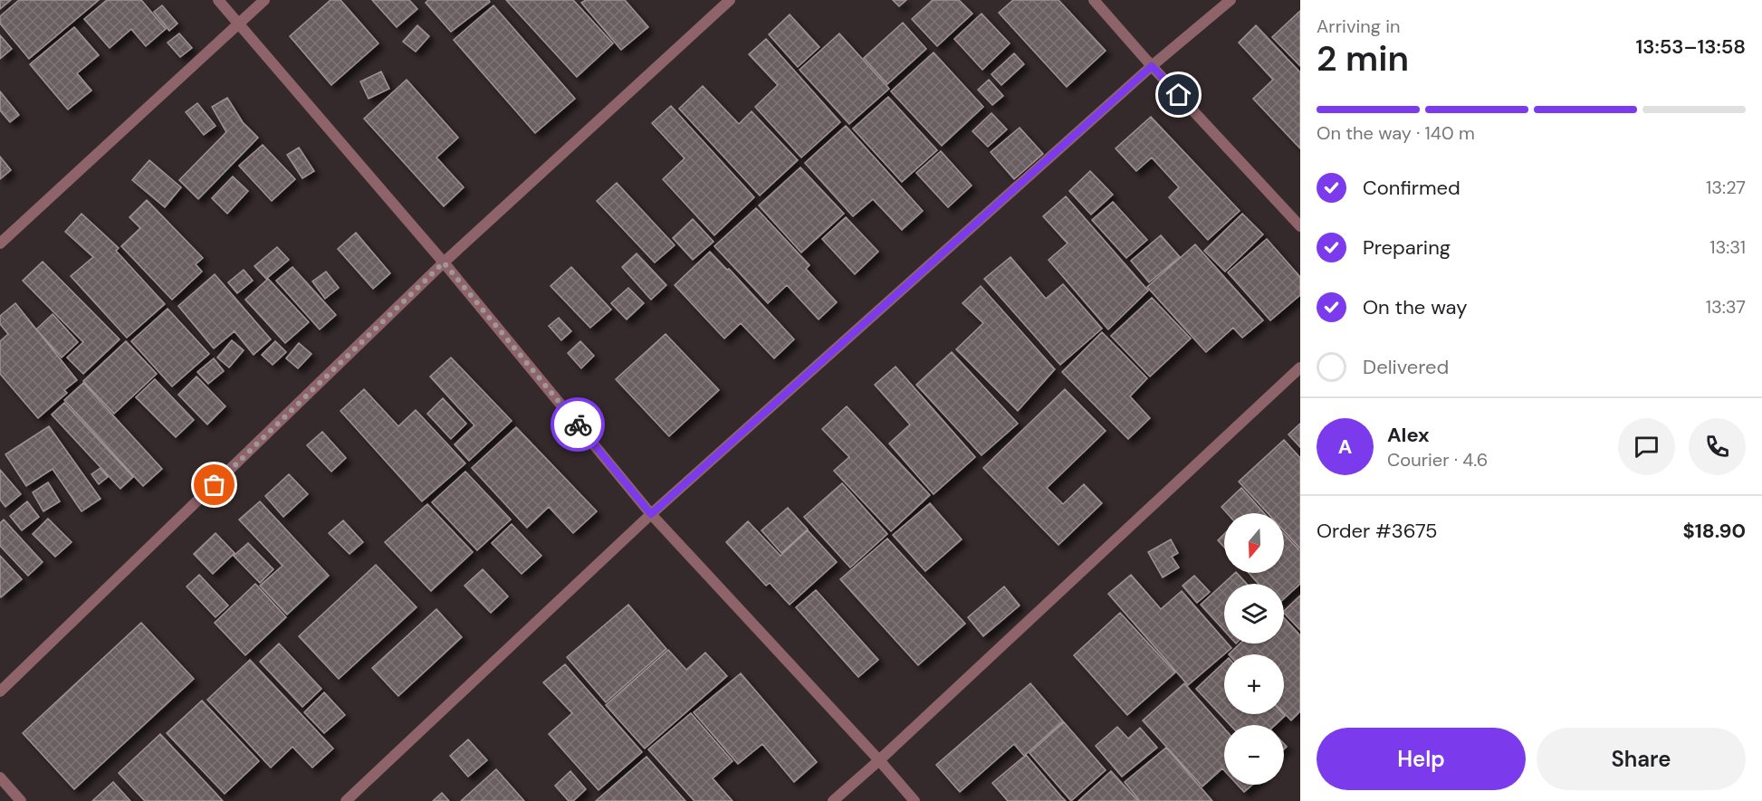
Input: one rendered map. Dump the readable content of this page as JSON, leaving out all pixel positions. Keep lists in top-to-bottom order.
{
  "north": "bottom",
  "page": {
    "heading": ["2 min", "Arriving in", "13:53–13:58"],
    "panel": [
      "Alex",
      "Courier · 4.6",
      "Order #3675",
      "$18.90"
    ],
    "bar": "On the way · 140 m",
    "list": [
      ["Confirmed", "13:27"],
      ["Preparing", "13:31"],
      ["On the way", "13:37"],
      "Delivered"
    ],
    "round": "A",
    "map_buttons": ["+", "−"],
    "buttons": ["Help", "Share"]
  }
}
